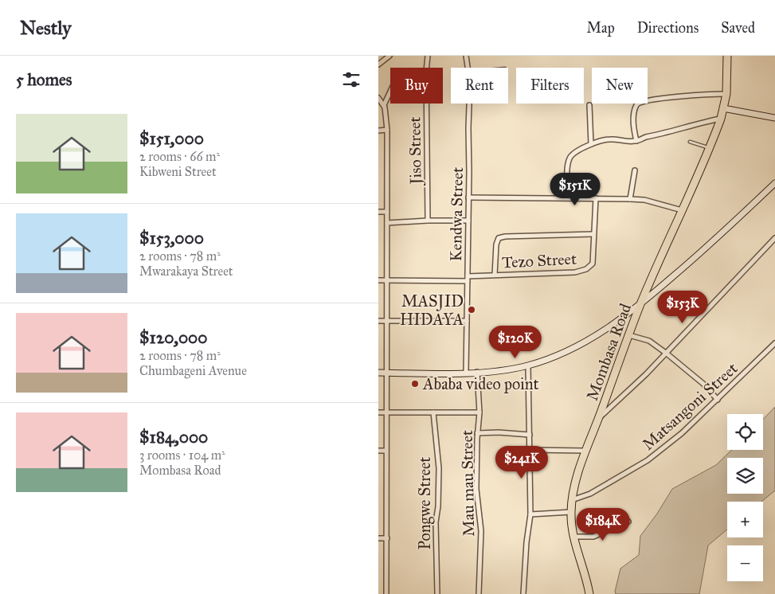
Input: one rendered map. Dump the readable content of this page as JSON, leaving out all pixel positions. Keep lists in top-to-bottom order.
{
  "streets": {
    "highway": ["Mombasa Road"],
    "street": [
      "Jiso Street",
      "Kendwa Street",
      "Tezo Street",
      "Matsangoni Street",
      "Mau mau Street",
      "Pongwe Street"
    ]
  },
  "crossings": [
    ["Kendwa Street", "Tezo Street"],
    ["Mombasa Road", "Matsangoni Street"]
  ],
  "places": ["MASJID HIDAYA", "Ababa video point"],
  "page": {
    "header": "Nestly",
    "nav": ["Map", "Directions", "Saved"],
    "heading": "5 homes",
    "chip": [
      "Buy",
      "Rent",
      "Filters",
      "New"
    ],
    "list": [
      {
        "name": "$151,000",
        "note": "2 rooms · 66 m² · Kibweni Street"
      },
      {
        "name": "$153,000",
        "note": "2 rooms · 78 m² · Mwarakaya Street"
      },
      {
        "name": "$120,000",
        "note": "2 rooms · 78 m² · Chumbageni Avenue"
      },
      {
        "name": "$184,000",
        "note": "3 rooms · 104 m² · Mombasa Road"
      }
    ],
    "price": [
      "$151K",
      "$153K",
      "$120K",
      "$241K",
      "$184K"
    ],
    "map_buttons": ["+", "−"]
  }
}
